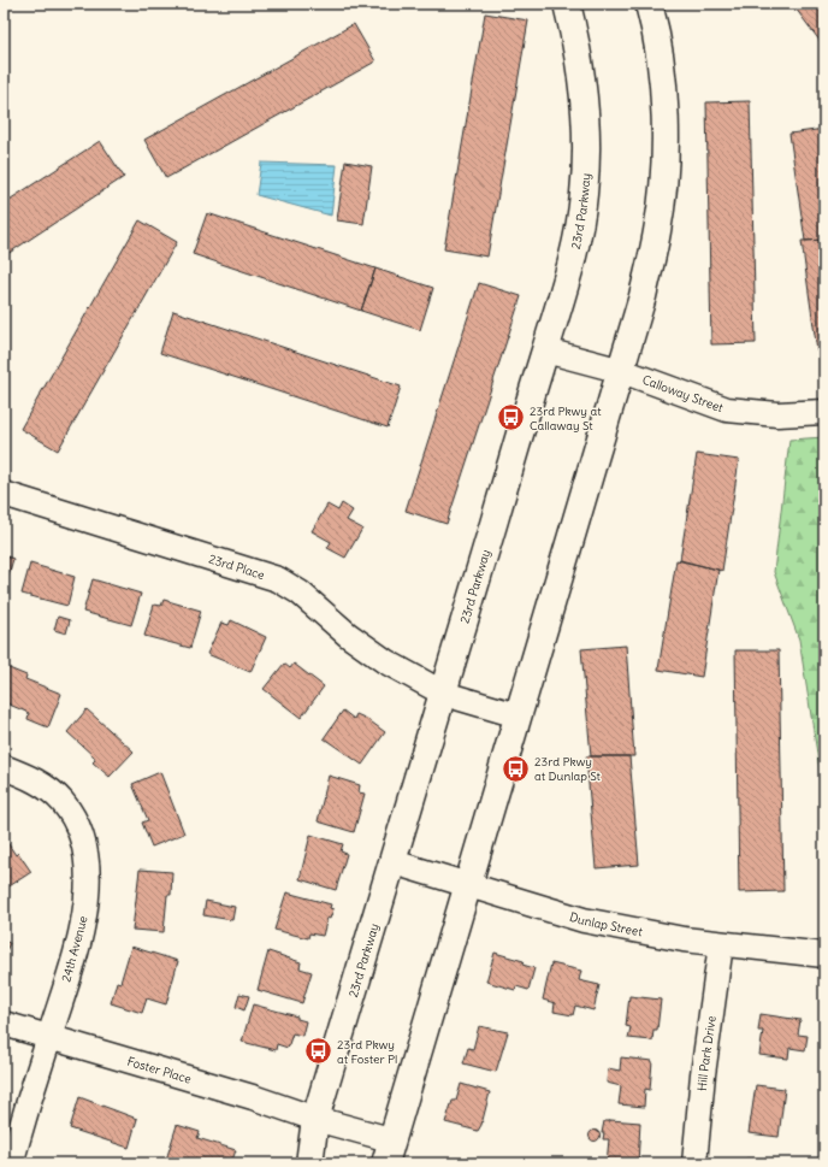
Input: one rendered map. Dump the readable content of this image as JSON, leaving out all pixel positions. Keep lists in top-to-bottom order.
{
  "streets": {
    "street": [
      "23rd Parkway",
      "Calloway Street",
      "23rd Place",
      "Dunlap Street",
      "24th Avenue",
      "Hill Park Drive",
      "Foster Place"
    ]
  },
  "crossings": [
    ["23rd Parkway", "Calloway Street"],
    ["23rd Parkway", "23rd Place"],
    ["23rd Parkway", "Dunlap Street"],
    ["23rd Parkway", "Foster Place"],
    ["Dunlap Street", "Hill Park Drive"],
    ["24th Avenue", "Foster Place"]
  ],
  "places": {
    "bus stop": ["23rd Pkwy at Callaway St", "23rd Pkwy at Dunlap St", "23rd Pkwy at Foster Pl"]
  }
}
